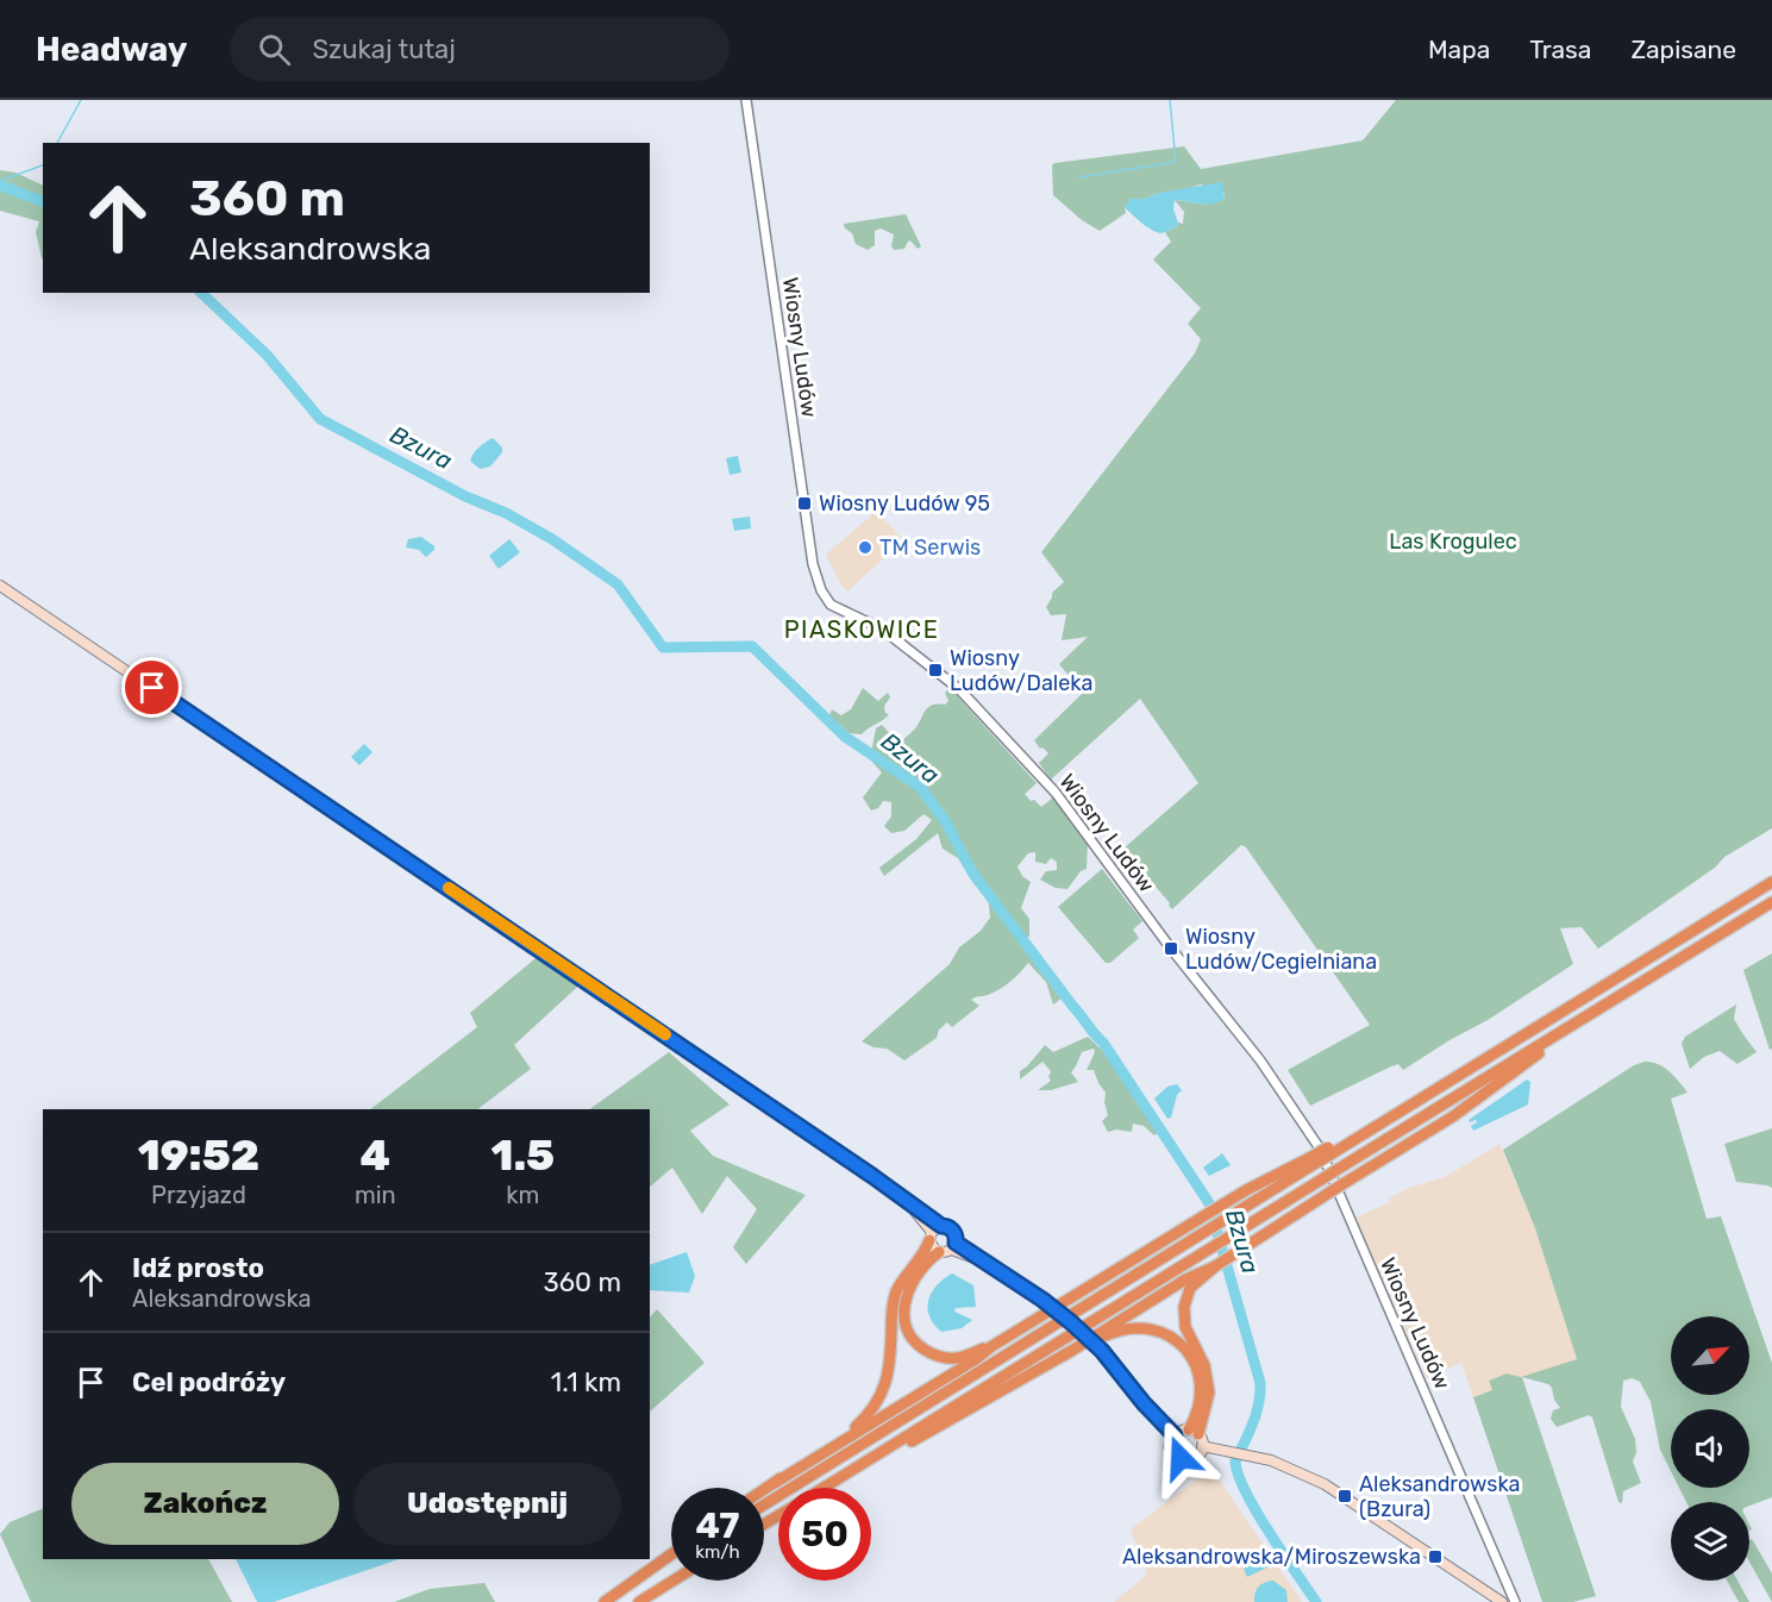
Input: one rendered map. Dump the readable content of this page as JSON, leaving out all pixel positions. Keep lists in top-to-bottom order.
{
  "streets": {
    "street": ["Wiosny Ludów"]
  },
  "districts": ["PIASKOWICE"],
  "water": ["Bzura"],
  "parks": ["Las Krogulec"],
  "places": {
    "transit": [
      "Wiosny Ludów 95",
      "Wiosny Ludów/Daleka",
      "Wiosny Ludów/Cegielniana",
      "Aleksandrowska (Bzura)",
      "Aleksandrowska/Miroszewska"
    ],
    "other": ["TM Serwis"]
  },
  "north": "top right",
  "page": {
    "header": "Headway",
    "search": "Szukaj tutaj",
    "nav": ["Mapa", "Trasa", "Zapisane"],
    "turn": ["360 m", "Aleksandrowska"],
    "eta": [
      "19:52",
      "Przyjazd",
      "4",
      "min",
      "1.5",
      "km"
    ],
    "list": [
      {
        "name": "Idź prosto",
        "note": "Aleksandrowska",
        "value": "360 m"
      },
      {
        "name": "Cel podróży",
        "value": "1.1 km"
      }
    ],
    "buttons": ["Zakończ", "Udostępnij"],
    "speed": "47 km/h",
    "limit": "50"
  }
}
